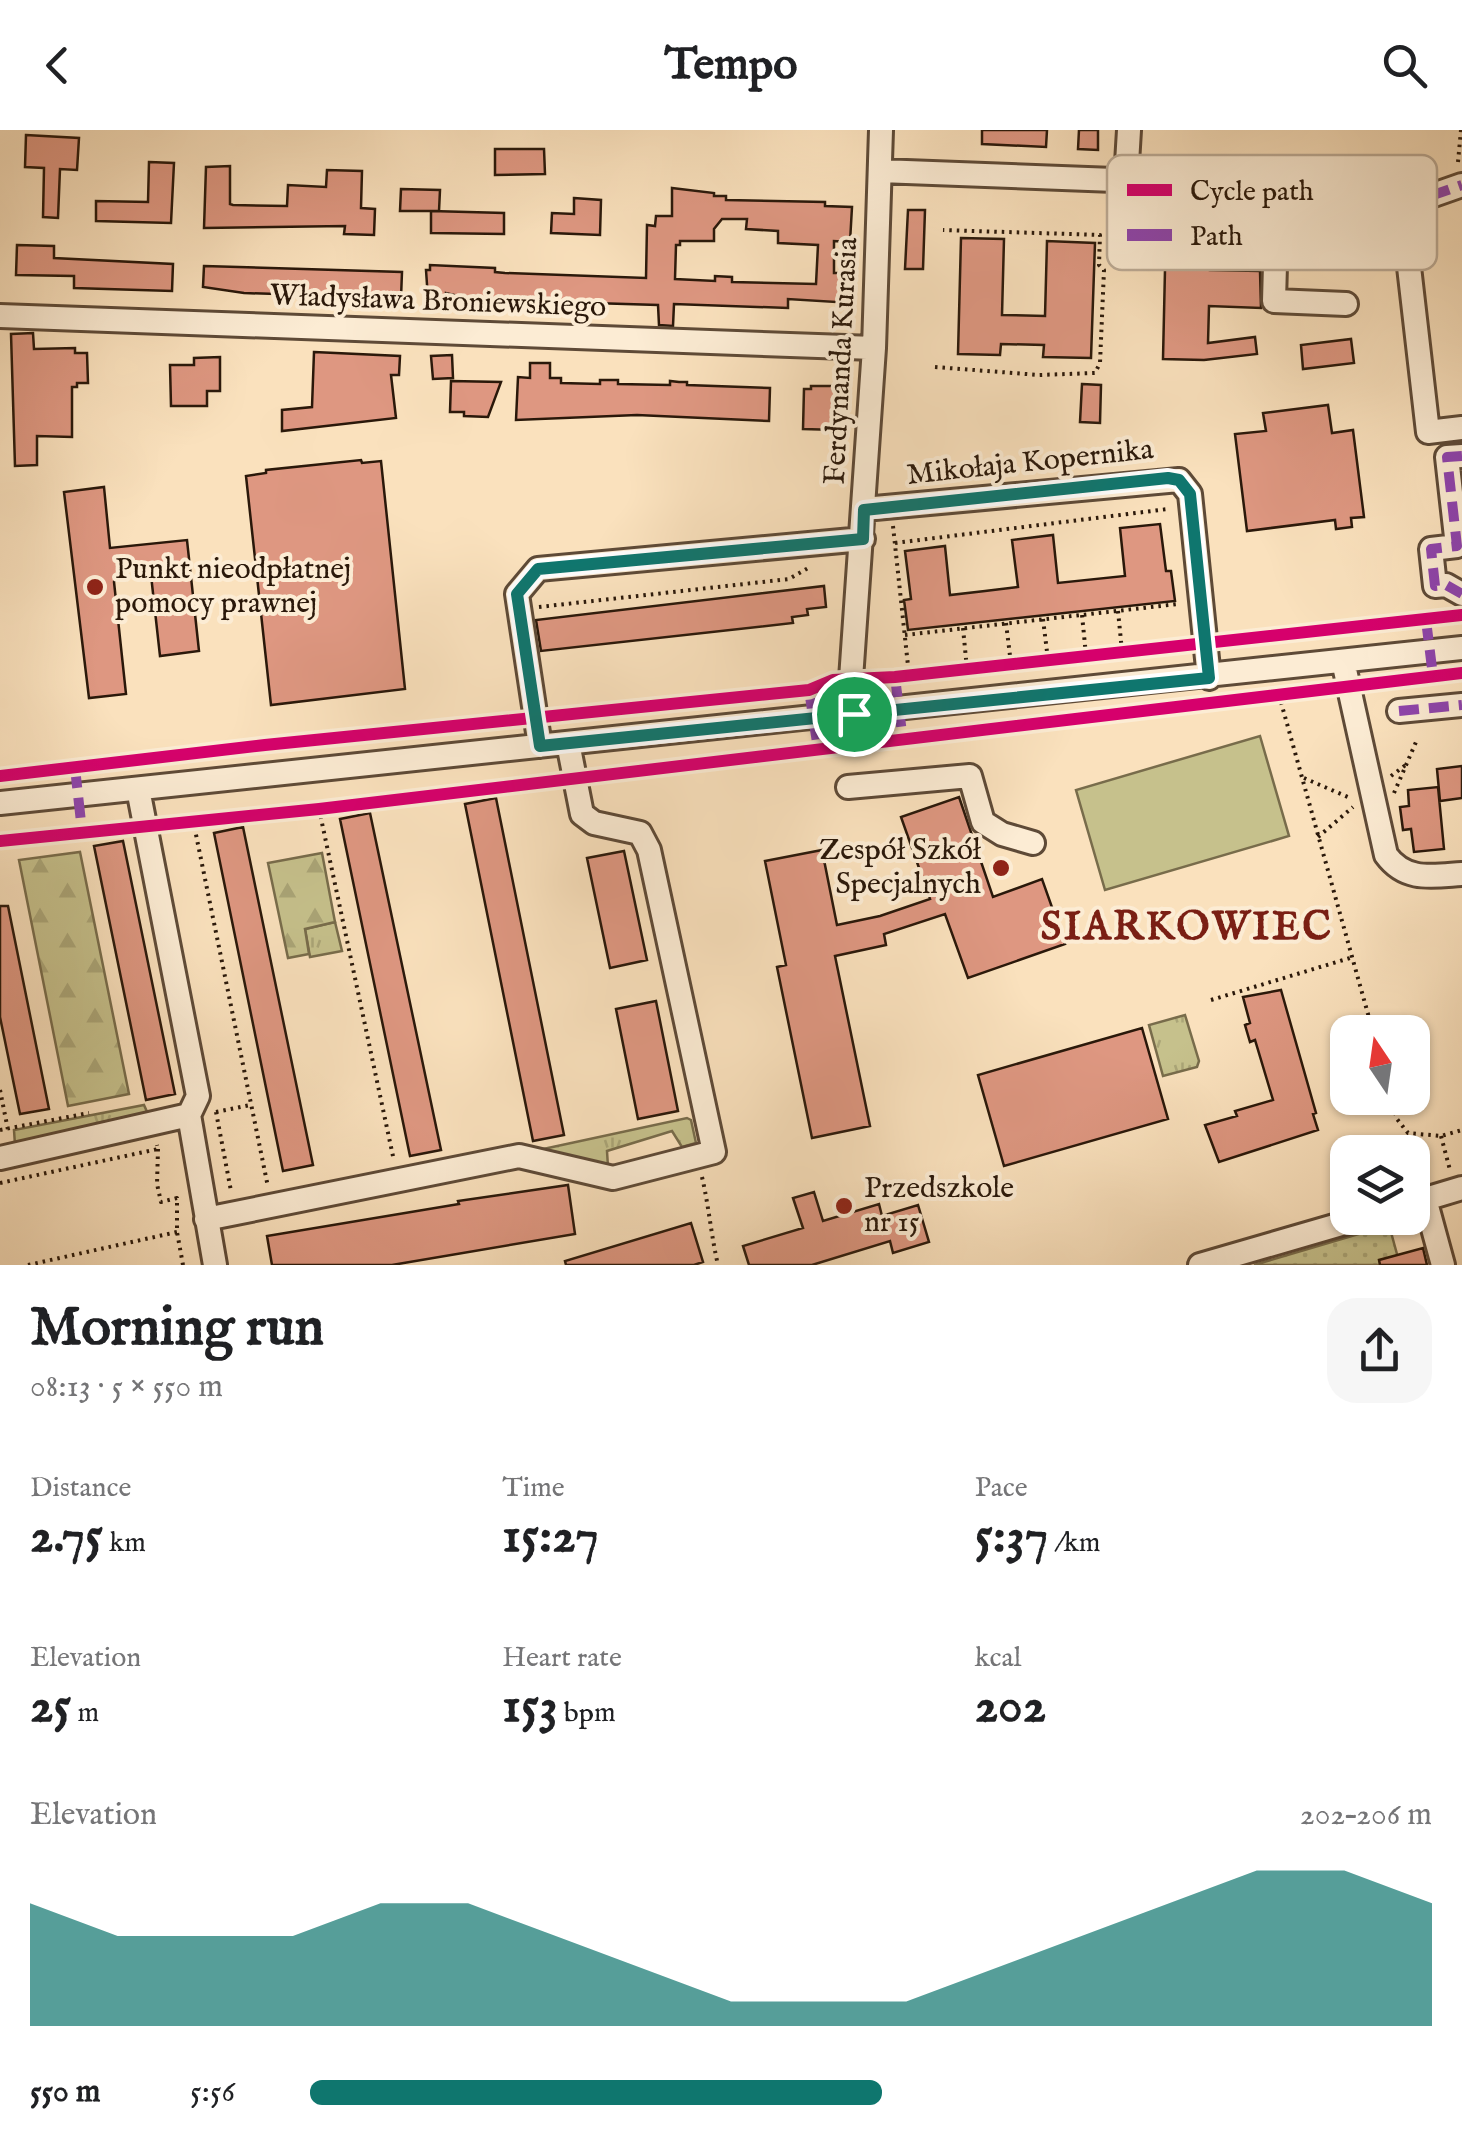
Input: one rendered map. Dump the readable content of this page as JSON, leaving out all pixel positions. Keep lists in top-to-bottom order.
{
  "streets": {
    "street": ["Władysława Broniewskiego", "Ferdynanda Kurasia", "Mikołaja Kopernika"]
  },
  "crossings": [
    ["Władysława Broniewskiego", "Ferdynanda Kurasia"],
    ["Ferdynanda Kurasia", "Mikołaja Kopernika"]
  ],
  "districts": ["SIARKOWIEC"],
  "places": ["Punkt nieodpłatnej pomocy prawnej", "Zespół Szkół Specjalnych", "Przedszkole nr 15"],
  "legend": ["Cycle path", "Path"],
  "north": "top",
  "page": {
    "header": "Tempo",
    "heading": ["Morning run", "08:13 · 5 × 550 m"],
    "stats": [
      ["Distance", "2.75 km"],
      ["Time", "15:27"],
      ["Pace", "5:37 /km"],
      ["Elevation", "25 m"],
      ["Heart rate", "153 bpm"],
      ["kcal", "202"]
    ],
    "chart": ["Elevation", "202–206 m"],
    "list": [
      {
        "name": "550 m",
        "note": "5:56"
      }
    ]
  }
}
